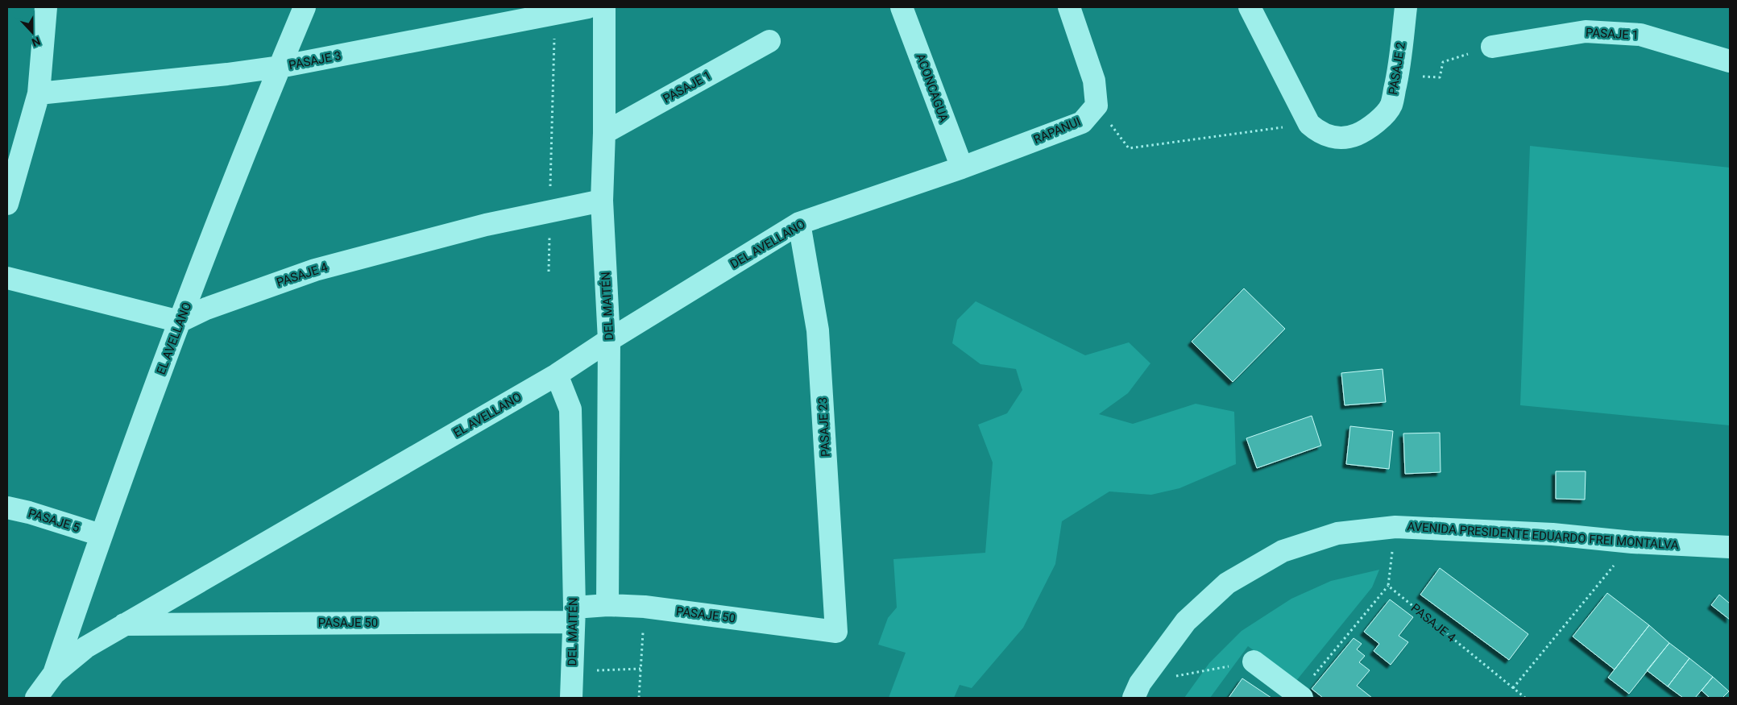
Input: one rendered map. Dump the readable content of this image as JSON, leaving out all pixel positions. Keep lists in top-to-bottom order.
{
  "streets": {
    "street": [
      "PASAJE 1",
      "PASAJE 3",
      "PASAJE 2",
      "ACONCAGUA",
      "RAPANUI",
      "DEL AVELLANO",
      "PASAJE 4",
      "DEL MAITÉN",
      "EL AVELLANO",
      "PASAJE 23",
      "PASAJE 5",
      "AVENIDA PRESIDENTE EDUARDO FREI MONTALVA",
      "PASAJE 50"
    ]
  },
  "crossings": [
    ["PASAJE 1", "DEL MAITÉN"],
    ["PASAJE 3", "EL AVELLANO"],
    ["ACONCAGUA", "RAPANUI"],
    ["ACONCAGUA", "DEL AVELLANO"],
    ["RAPANUI", "DEL AVELLANO"],
    ["DEL AVELLANO", "DEL MAITÉN"],
    ["DEL AVELLANO", "EL AVELLANO"],
    ["DEL AVELLANO", "PASAJE 23"],
    ["PASAJE 4", "DEL MAITÉN"],
    ["PASAJE 4", "EL AVELLANO"],
    ["DEL MAITÉN", "EL AVELLANO"],
    ["DEL MAITÉN", "PASAJE 50"],
    ["EL AVELLANO", "PASAJE 5"],
    ["EL AVELLANO", "PASAJE 50"],
    ["PASAJE 23", "PASAJE 50"]
  ],
  "north": "bottom"
}
